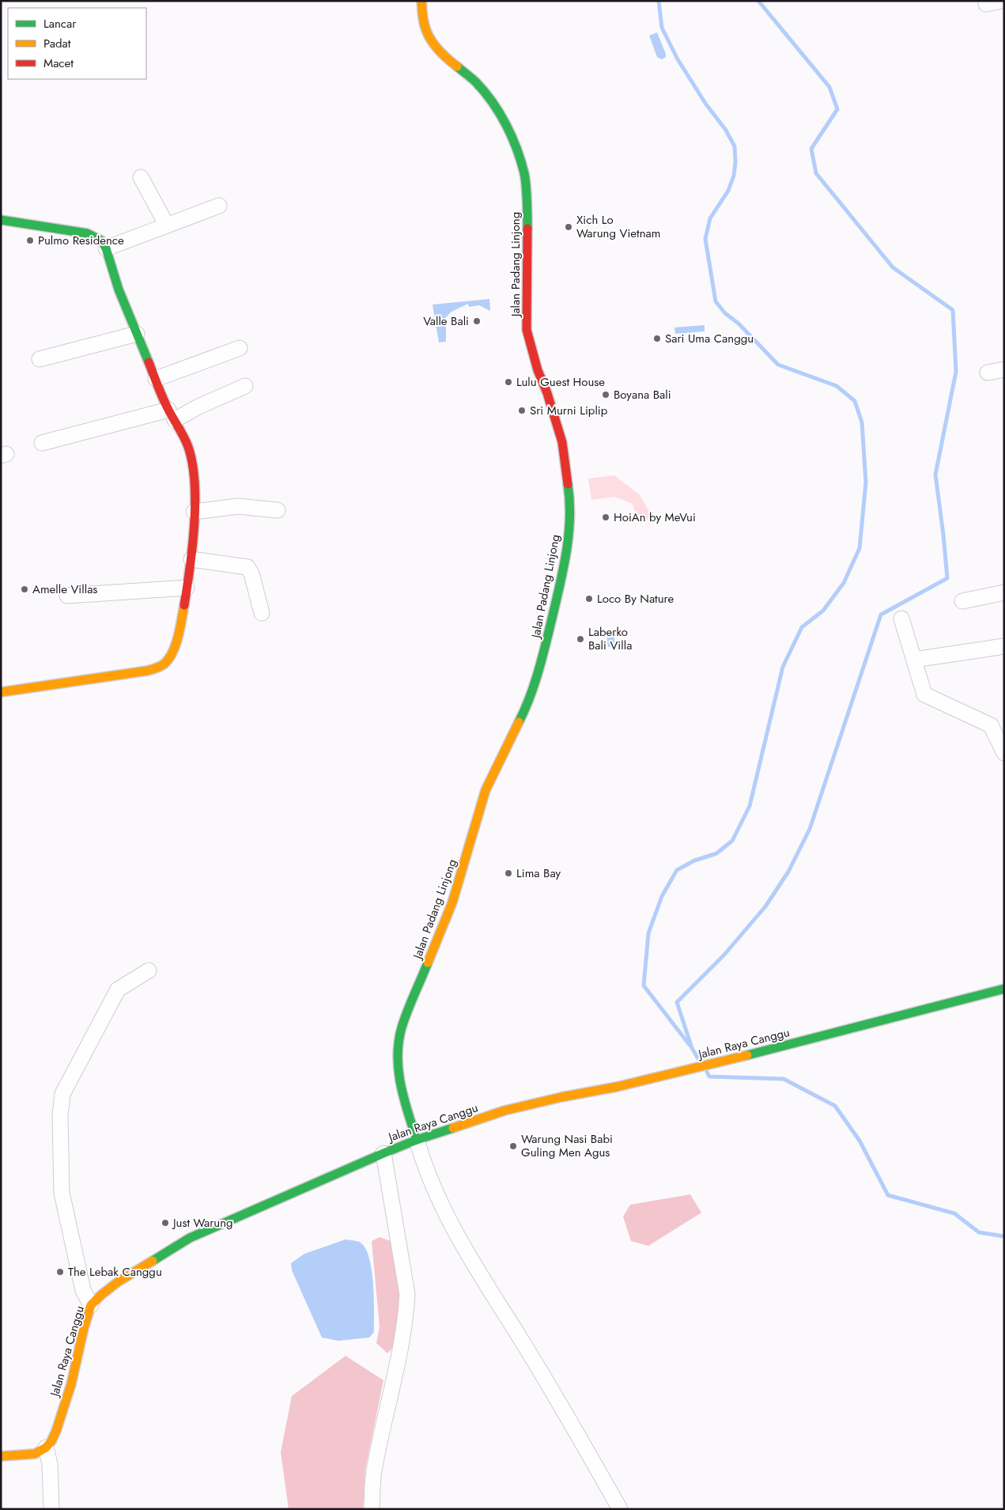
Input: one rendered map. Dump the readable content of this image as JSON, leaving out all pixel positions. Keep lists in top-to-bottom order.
{
  "streets": {
    "street": ["Jalan Padang Linjong", "Jalan Raya Canggu"]
  },
  "crossings": [
    ["Jalan Padang Linjong", "Jalan Raya Canggu"]
  ],
  "places": [
    "Xich Lo Warung Vietnam",
    "Pulmo Residence",
    "Valle Bali",
    "Sari Uma Canggu",
    "Lulu Guest House",
    "Boyana Bali",
    "Sri Murni Liplip",
    "HoiAn by MeVui",
    "Amelle Villas",
    "Loco By Nature",
    "Laberko Bali Villa",
    "Lima Bay",
    "Warung Nasi Babi Guling Men Agus",
    "Just Warung",
    "The Lebak Canggu"
  ],
  "legend": ["Lancar", "Padat", "Macet"]
}
